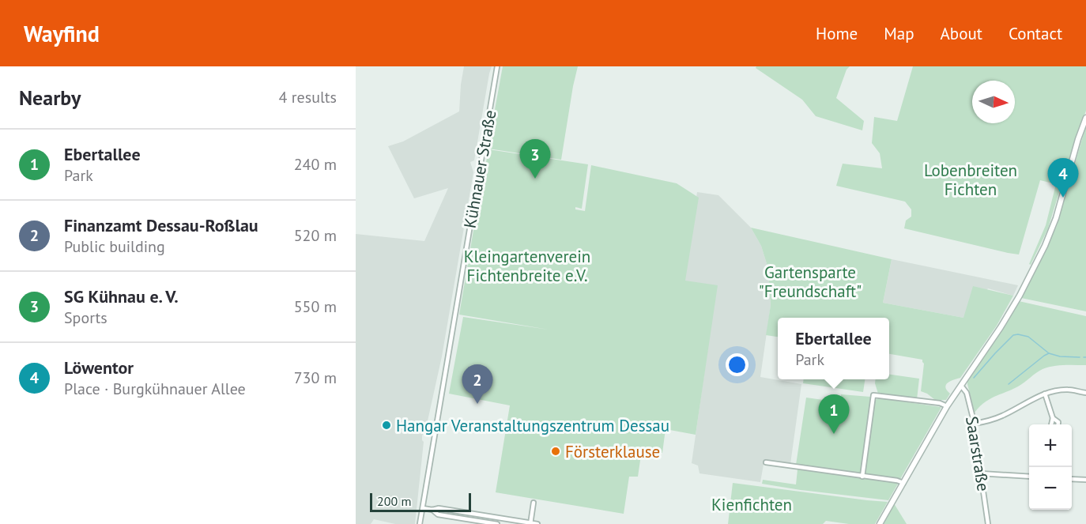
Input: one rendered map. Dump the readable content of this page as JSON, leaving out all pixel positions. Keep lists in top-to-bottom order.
{
  "streets": {
    "street": ["Kühnauer Straße", "Saarstraße"]
  },
  "parks": [
    "Lobenbreiten Fichten",
    "Kleingartenverein Fichtenbreite e.V.",
    "Gartensparte \"Freundschaft\"",
    "Kienfichten"
  ],
  "places": ["Hangar Veranstaltungszentrum Dessau", "Försterklause"],
  "scale_bar": "200 m",
  "north": "right",
  "page": {
    "header": "Wayfind",
    "nav": [
      "Home",
      "Map",
      "About",
      "Contact"
    ],
    "heading": ["Nearby", "4 results"],
    "list": [
      {
        "mark": "1",
        "name": "Ebertallee",
        "note": "Park",
        "value": "240 m"
      },
      {
        "mark": "2",
        "name": "Finanzamt Dessau-Roßlau",
        "note": "Public building",
        "value": "520 m"
      },
      {
        "mark": "3",
        "name": "SG Kühnau e. V.",
        "note": "Sports",
        "value": "550 m"
      },
      {
        "mark": "4",
        "name": "Löwentor",
        "note": "Place · Burgkühnauer Allee",
        "value": "730 m"
      }
    ],
    "pins": [
      "3",
      "4",
      "2",
      "1"
    ],
    "popup": ["Ebertallee", "Park"],
    "map_buttons": ["+", "−"],
    "scale": "200 m"
  }
}
